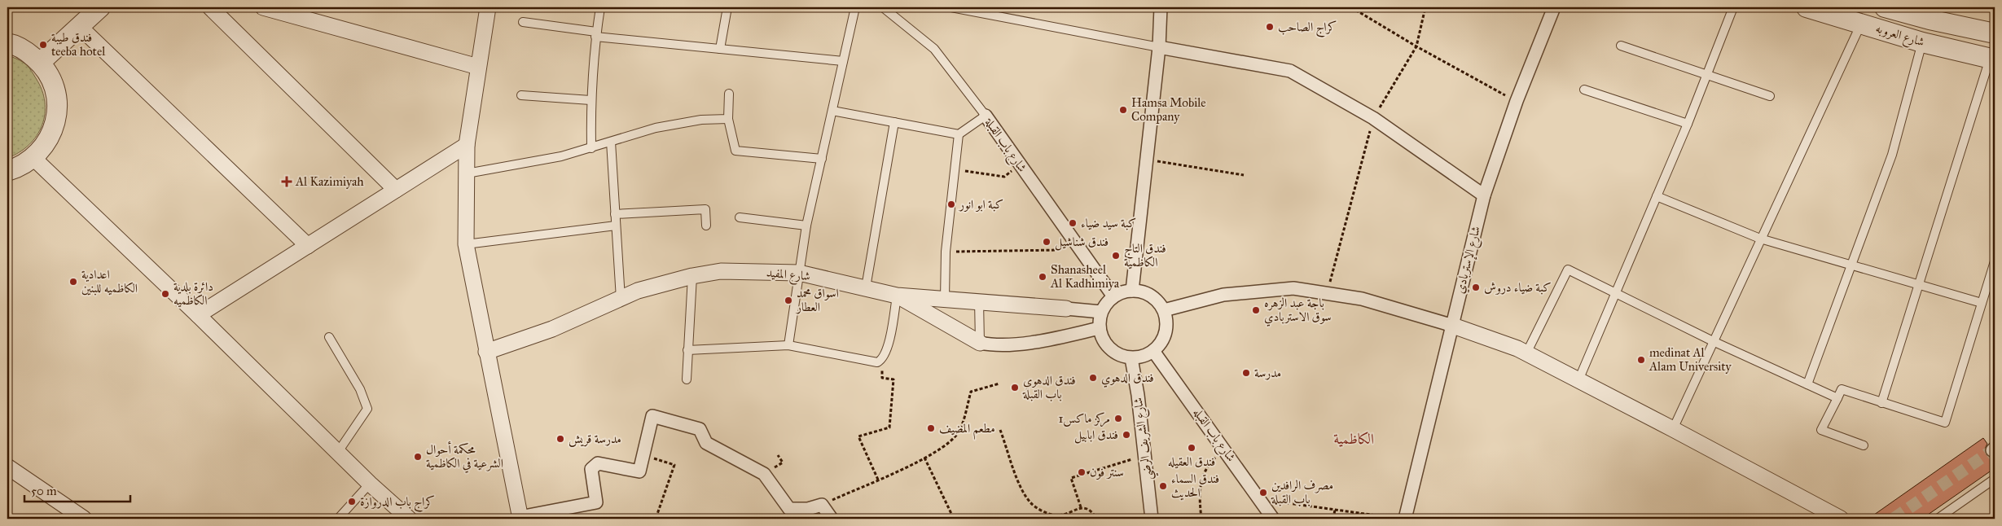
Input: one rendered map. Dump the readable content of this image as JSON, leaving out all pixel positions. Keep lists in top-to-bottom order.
{
  "streets": {
    "street": [
      "شارع العروبه",
      "شارع باب القبلة",
      "شارع الإستربادي",
      "شارع المفيد",
      "شارع باب القبله",
      "شارع الشريف الرضي"
    ]
  },
  "crossings": [
    ["شارع باب القبلة", "شارع المفيد"],
    ["شارع باب القبلة", "شارع باب القبله"],
    ["شارع باب القبلة", "شارع الشريف الرضي"],
    ["شارع المفيد", "شارع باب القبله"],
    ["شارع المفيد", "شارع الشريف الرضي"],
    ["شارع باب القبله", "شارع الشريف الرضي"]
  ],
  "districts": ["الكاظمية"],
  "places": {
    "other": [
      "كراج الصاحب",
      "فندق طيبة teeba hotel",
      "Hamsa Mobile Company",
      "كبة ابو انور",
      "كبة سيد ضياء",
      "فندق شناشيل",
      "فندق التاج الكاظمية",
      "Shanasheel Al Kadhimiya",
      "اعدادية الكاظميه للبنين",
      "كبة ضياء دروش",
      "دائرة بلدية الكاظميه",
      "اسواق محمد العطار",
      "باجة عبد الزهره سوق الاستربادي",
      "medinat Al Alam University",
      "مدرسة",
      "فندق الدهوي",
      "فندق الدهوي باب القبلة",
      "مركز ماكس1",
      "مطعم المضيف",
      "فندق ابابيل",
      "مدرسة قريش",
      "فندق العقيله",
      "محكمة أحوال الشرعية في الكاظمية",
      "سنتر فون",
      "فندق السماء الحديث",
      "مصرف الرافدين باب القبلة",
      "كراج باب الدروازة"
    ],
    "health": ["Al Kazimiyah"]
  },
  "scale_bar": "50 m"
}
